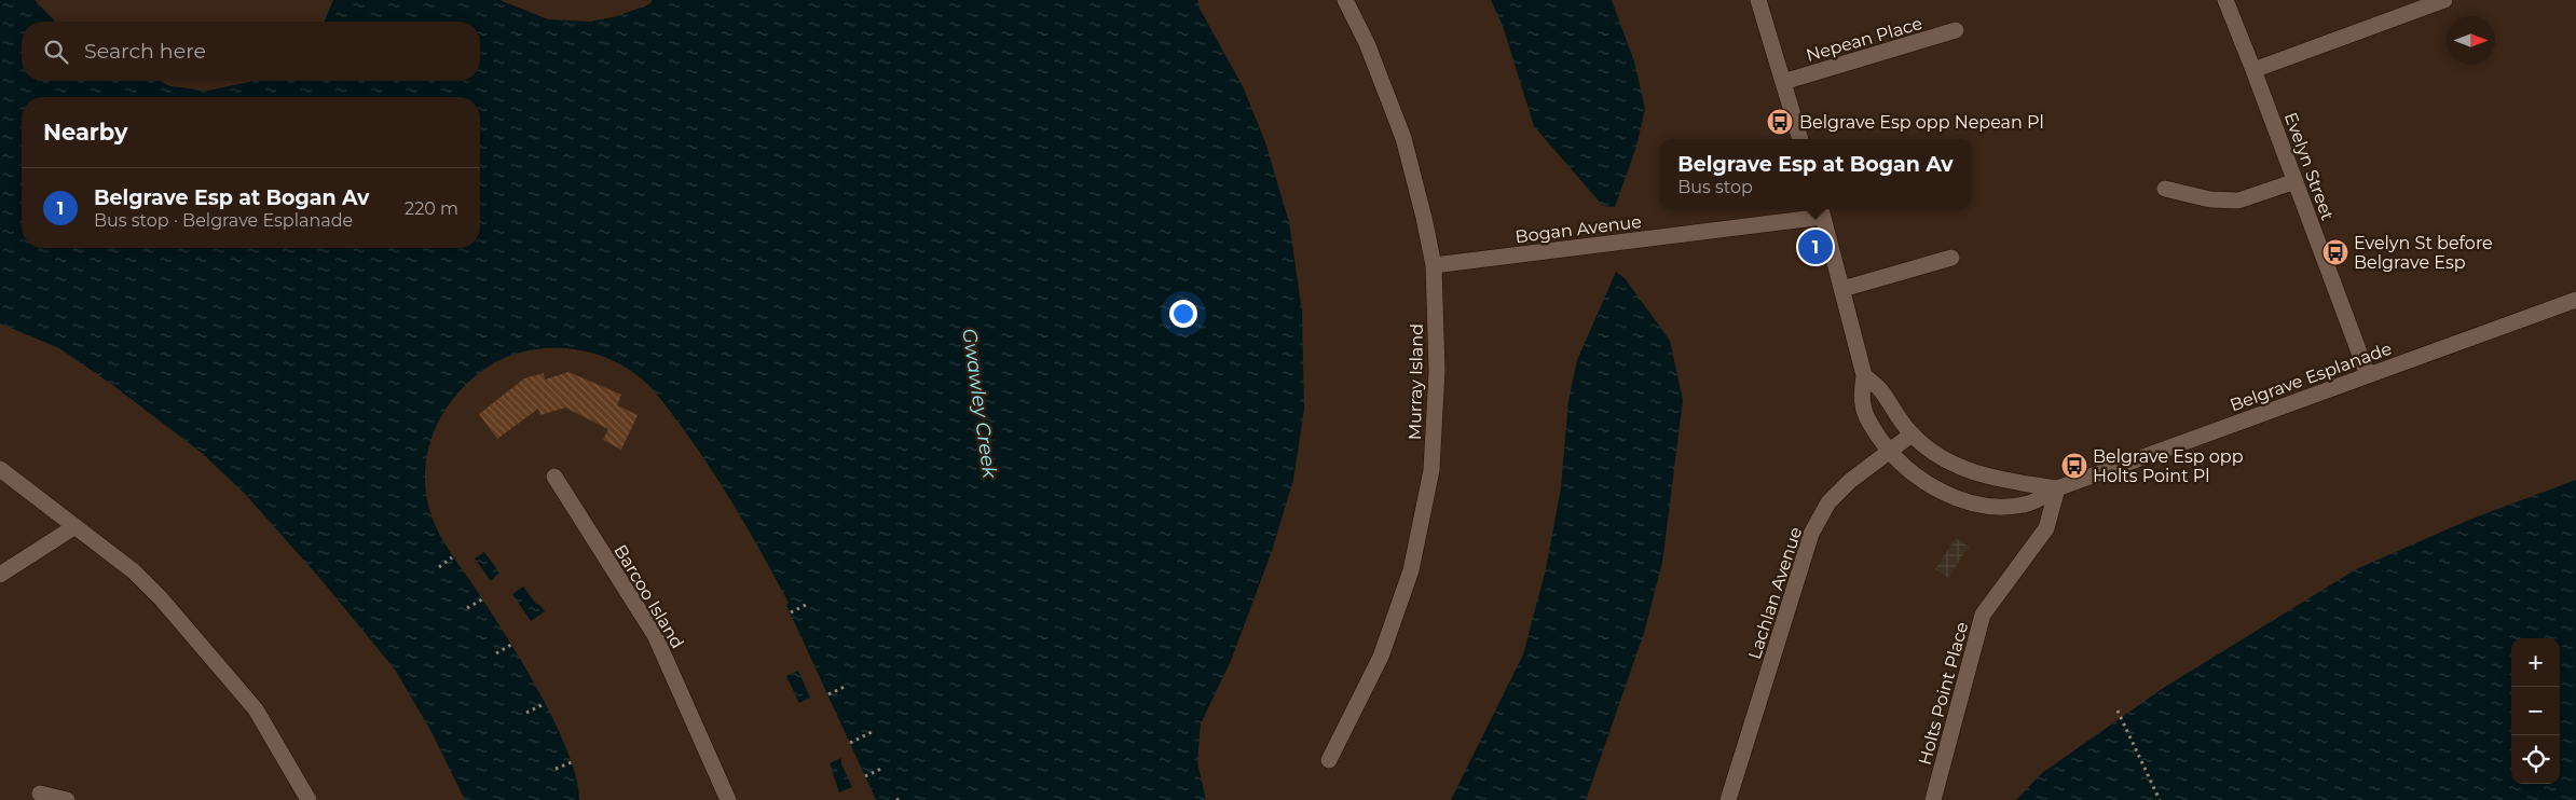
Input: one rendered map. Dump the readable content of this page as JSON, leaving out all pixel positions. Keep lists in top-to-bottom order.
{
  "streets": {
    "street": [
      "Nepean Place",
      "Evelyn Street",
      "Bogan Avenue",
      "Belgrave Esplanade",
      "Murray Island",
      "Lachlan Avenue",
      "Barcoo Island",
      "Holts Point Place"
    ]
  },
  "crossings": [
    ["Evelyn Street", "Belgrave Esplanade"],
    ["Bogan Avenue", "Belgrave Esplanade"],
    ["Bogan Avenue", "Murray Island"],
    ["Belgrave Esplanade", "Lachlan Avenue"],
    ["Belgrave Esplanade", "Holts Point Place"]
  ],
  "water": ["Gwawley Creek"],
  "places": {
    "bus stop": ["Belgrave Esp opp Nepean Pl", "Evelyn St before Belgrave Esp", "Belgrave Esp opp Holts Point Pl"]
  },
  "north": "right",
  "page": {
    "search": "Search here",
    "heading": "Nearby",
    "popup": ["Belgrave Esp at Bogan Av", "Bus stop"],
    "list": [
      {
        "mark": "1",
        "name": "Belgrave Esp at Bogan Av",
        "note": "Bus stop · Belgrave Esplanade",
        "value": "220 m"
      }
    ],
    "pins": "1",
    "map_buttons": ["+", "−"]
  }
}
